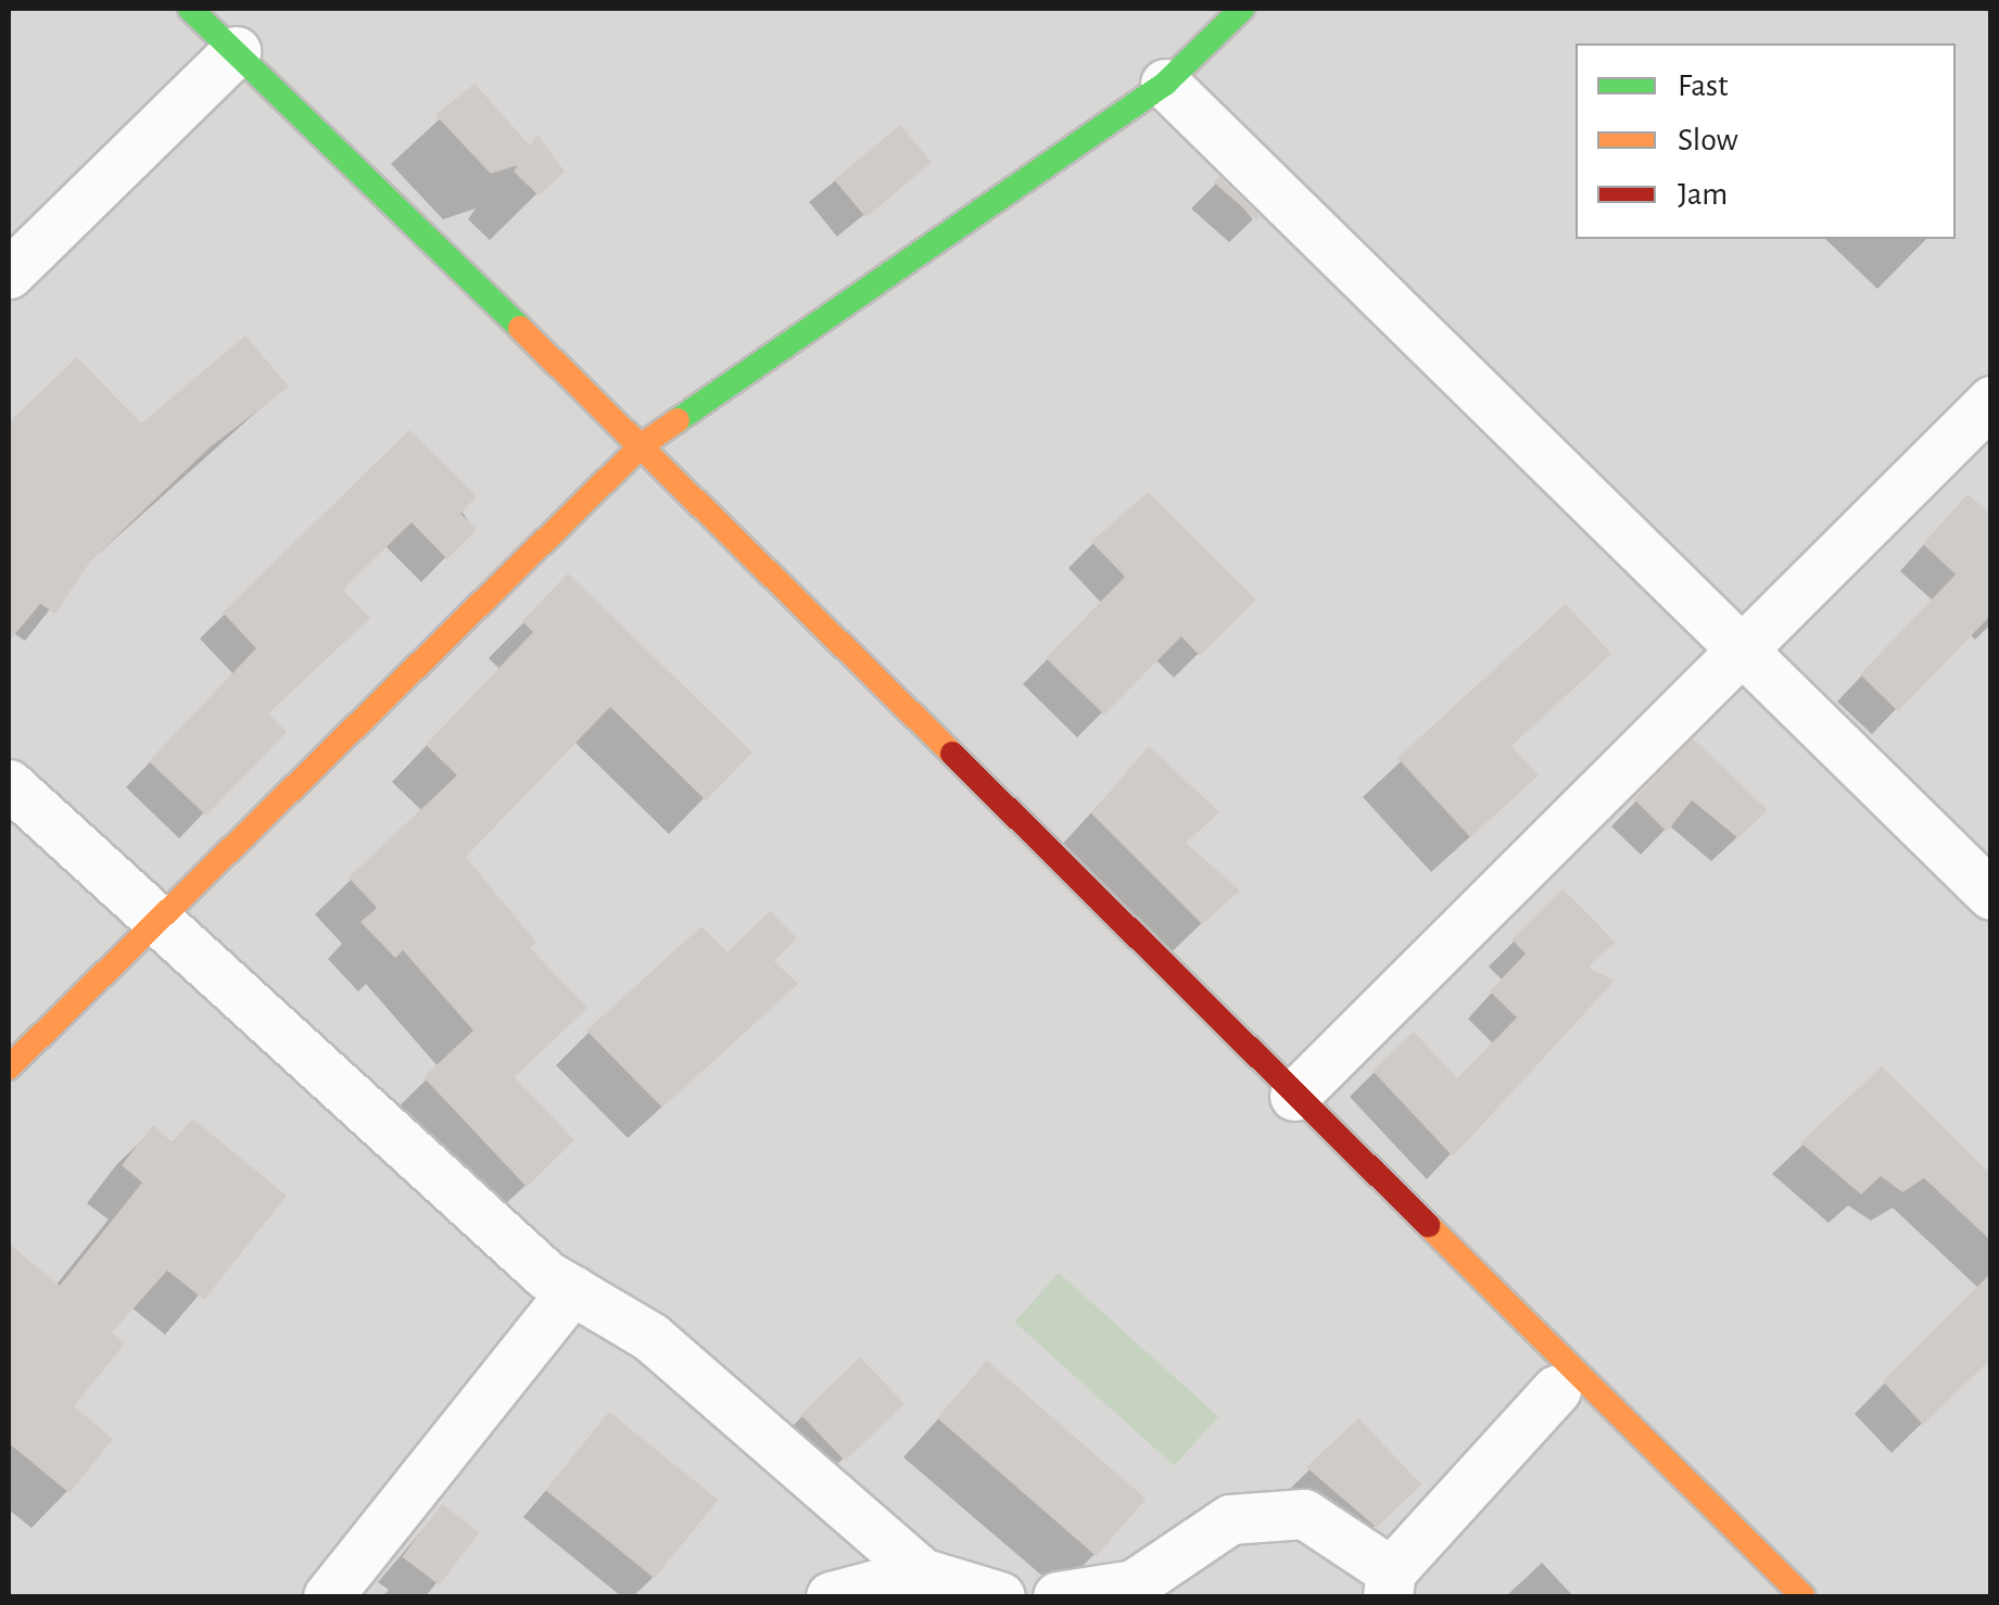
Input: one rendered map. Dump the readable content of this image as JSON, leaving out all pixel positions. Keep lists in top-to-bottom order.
{
  "legend": ["Fast", "Slow", "Jam"]
}
